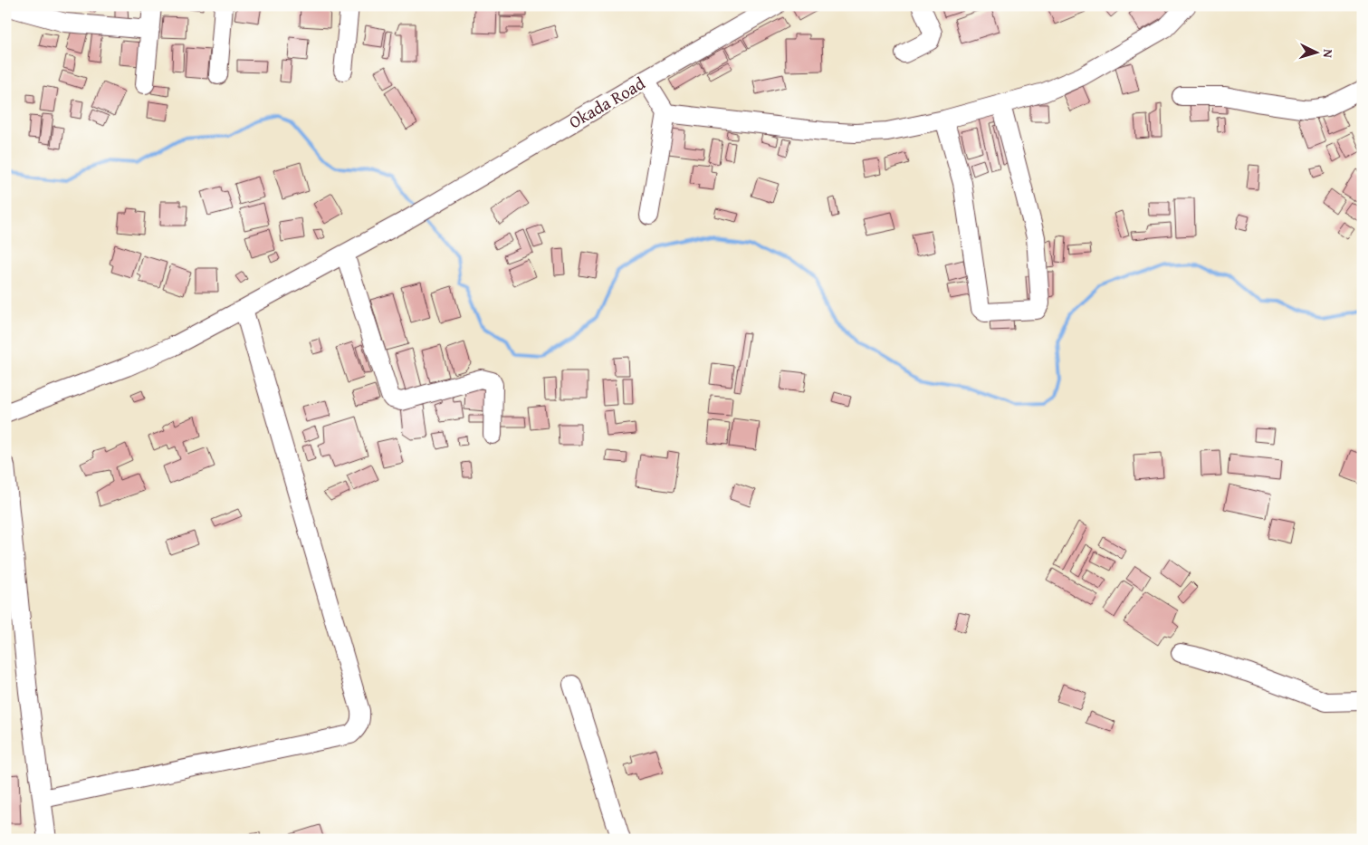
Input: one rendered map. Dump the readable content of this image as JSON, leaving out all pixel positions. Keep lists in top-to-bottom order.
{
  "streets": {
    "street": ["Okada Road"]
  },
  "north": "right"
}
